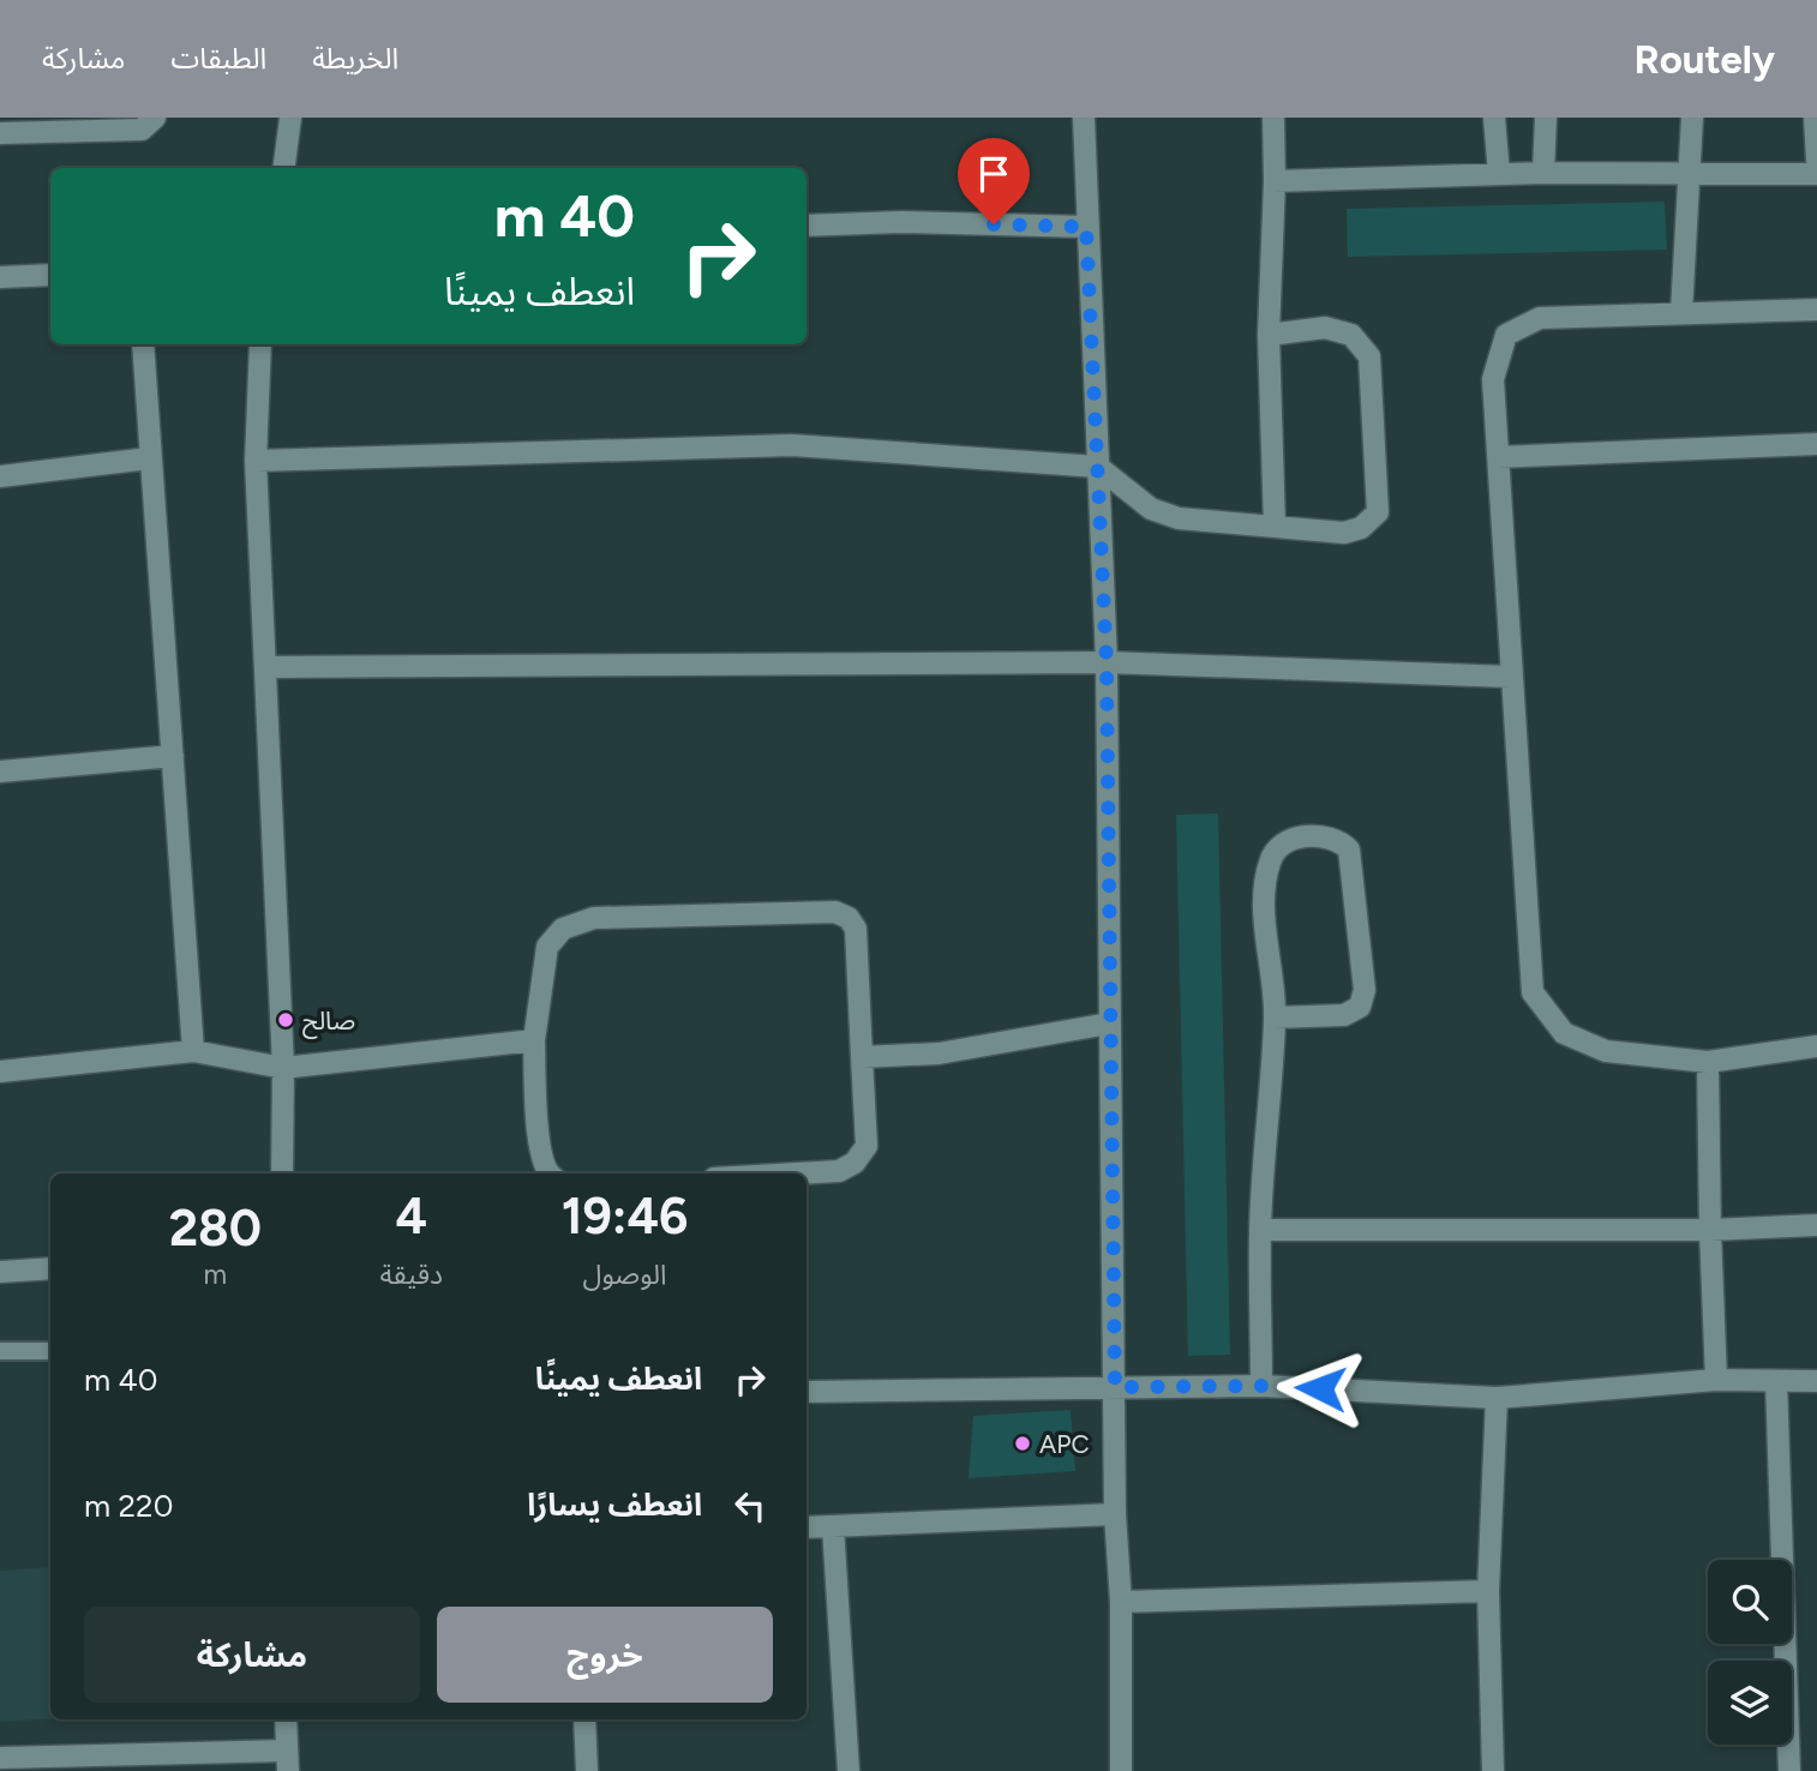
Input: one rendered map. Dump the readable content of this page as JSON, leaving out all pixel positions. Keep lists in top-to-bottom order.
{
  "places": ["صالح", "APC"],
  "page": {
    "header": "Routely",
    "nav": ["الخريطة", "الطبقات", "مشاركة"],
    "turn": ["40 m", "انعطف يمينًا"],
    "eta": [
      "19:46",
      "الوصول",
      "4",
      "دقيقة",
      "280",
      "m"
    ],
    "list": [
      {
        "name": "انعطف يمينًا",
        "value": "40 m"
      },
      {
        "name": "انعطف يسارًا",
        "value": "220 m"
      }
    ],
    "buttons": ["خروج", "مشاركة"]
  }
}
